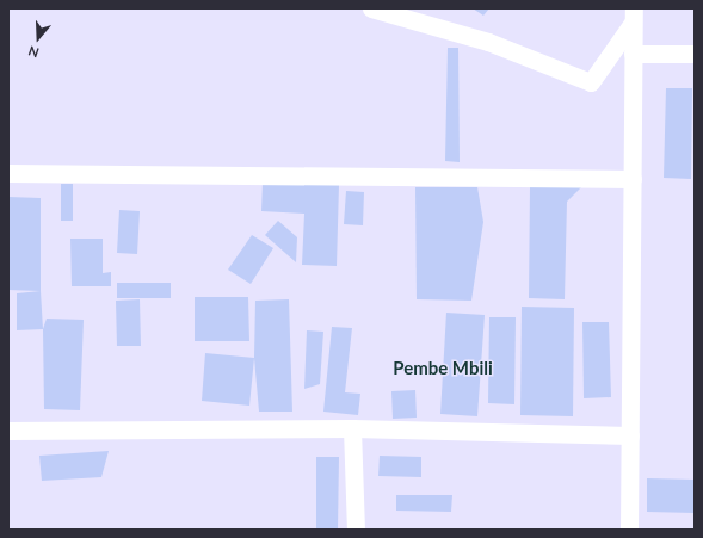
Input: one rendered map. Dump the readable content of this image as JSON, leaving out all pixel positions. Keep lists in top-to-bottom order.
{
  "districts": ["Pembe Mbili"],
  "north": "bottom"
}
